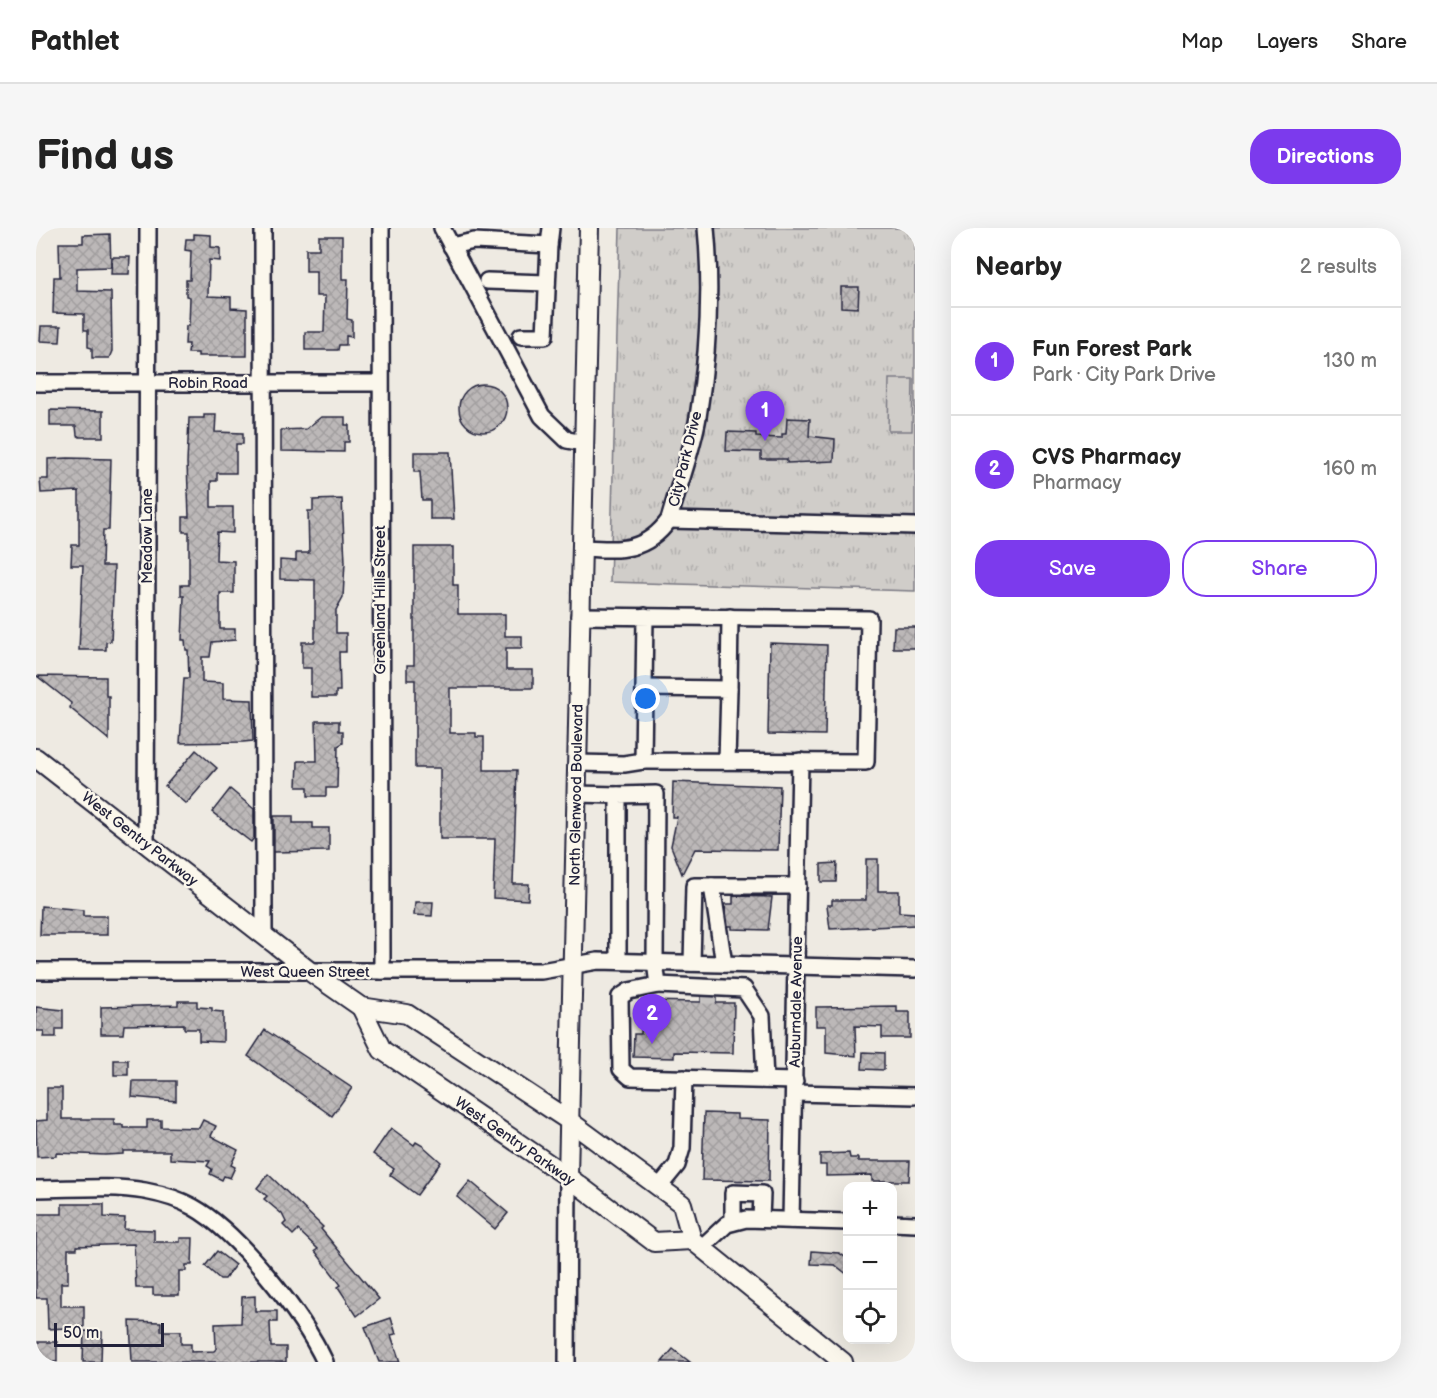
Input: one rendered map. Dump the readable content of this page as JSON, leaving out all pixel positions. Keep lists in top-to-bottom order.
{
  "streets": {
    "main road": ["North Glenwood Boulevard", "West Gentry Parkway"],
    "street": [
      "Robin Road",
      "City Park Drive",
      "Meadow Lane",
      "Greenland Hills Street",
      "West Queen Street",
      "Auburndale Avenue"
    ]
  },
  "crossings": [
    ["Robin Road", "Meadow Lane"],
    ["Robin Road", "Greenland Hills Street"],
    ["City Park Drive", "North Glenwood Boulevard"],
    ["Meadow Lane", "West Gentry Parkway"],
    ["Greenland Hills Street", "West Queen Street"],
    ["North Glenwood Boulevard", "West Gentry Parkway"],
    ["North Glenwood Boulevard", "West Queen Street"],
    ["West Gentry Parkway", "West Queen Street"],
    ["West Queen Street", "Auburndale Avenue"]
  ],
  "scale_bar": "50 m",
  "page": {
    "header": "Pathlet",
    "nav": ["Map", "Layers", "Share"],
    "buttons": [
      "Directions",
      ["Save", "Share"]
    ],
    "title": "Find us",
    "heading": ["Nearby", "2 results"],
    "list": [
      {
        "mark": "1",
        "name": "Fun Forest Park",
        "note": "Park · City Park Drive",
        "value": "130 m"
      },
      {
        "mark": "2",
        "name": "CVS Pharmacy",
        "note": "Pharmacy",
        "value": "160 m"
      }
    ],
    "pins": ["1", "2"],
    "map_buttons": ["+", "−"],
    "scale": "50 m"
  }
}
